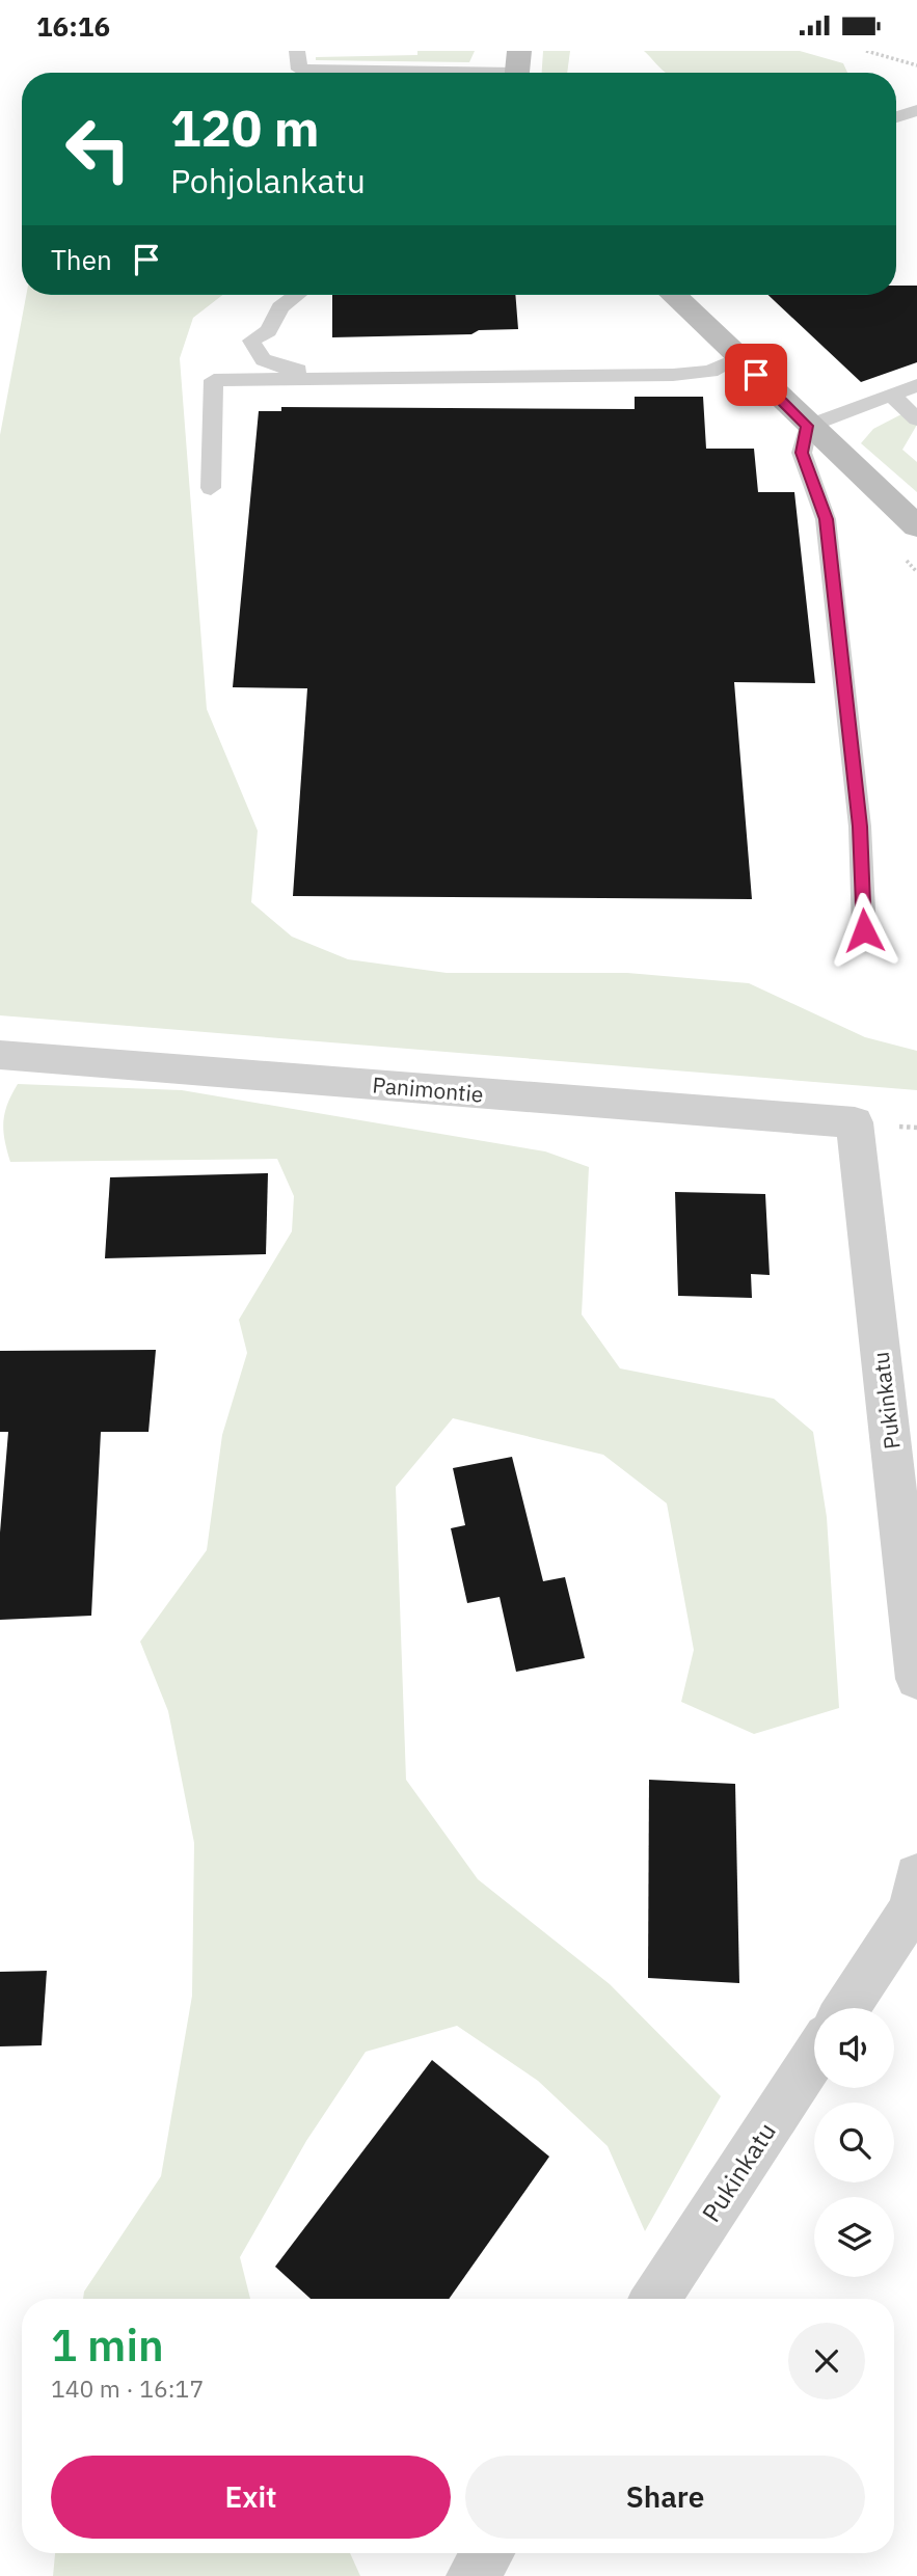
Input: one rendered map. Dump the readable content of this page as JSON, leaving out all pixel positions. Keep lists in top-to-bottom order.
{
  "streets": {
    "street": ["Panimontie", "Pukinkatu"]
  },
  "crossings": [
    ["Panimontie", "Pukinkatu"]
  ],
  "page": {
    "status": "16:16",
    "turn": ["120 m", "Pohjolankatu"],
    "then": "Then",
    "heading": ["1 min", "140 m · 16:17"],
    "buttons": ["Exit", "Share"]
  }
}
